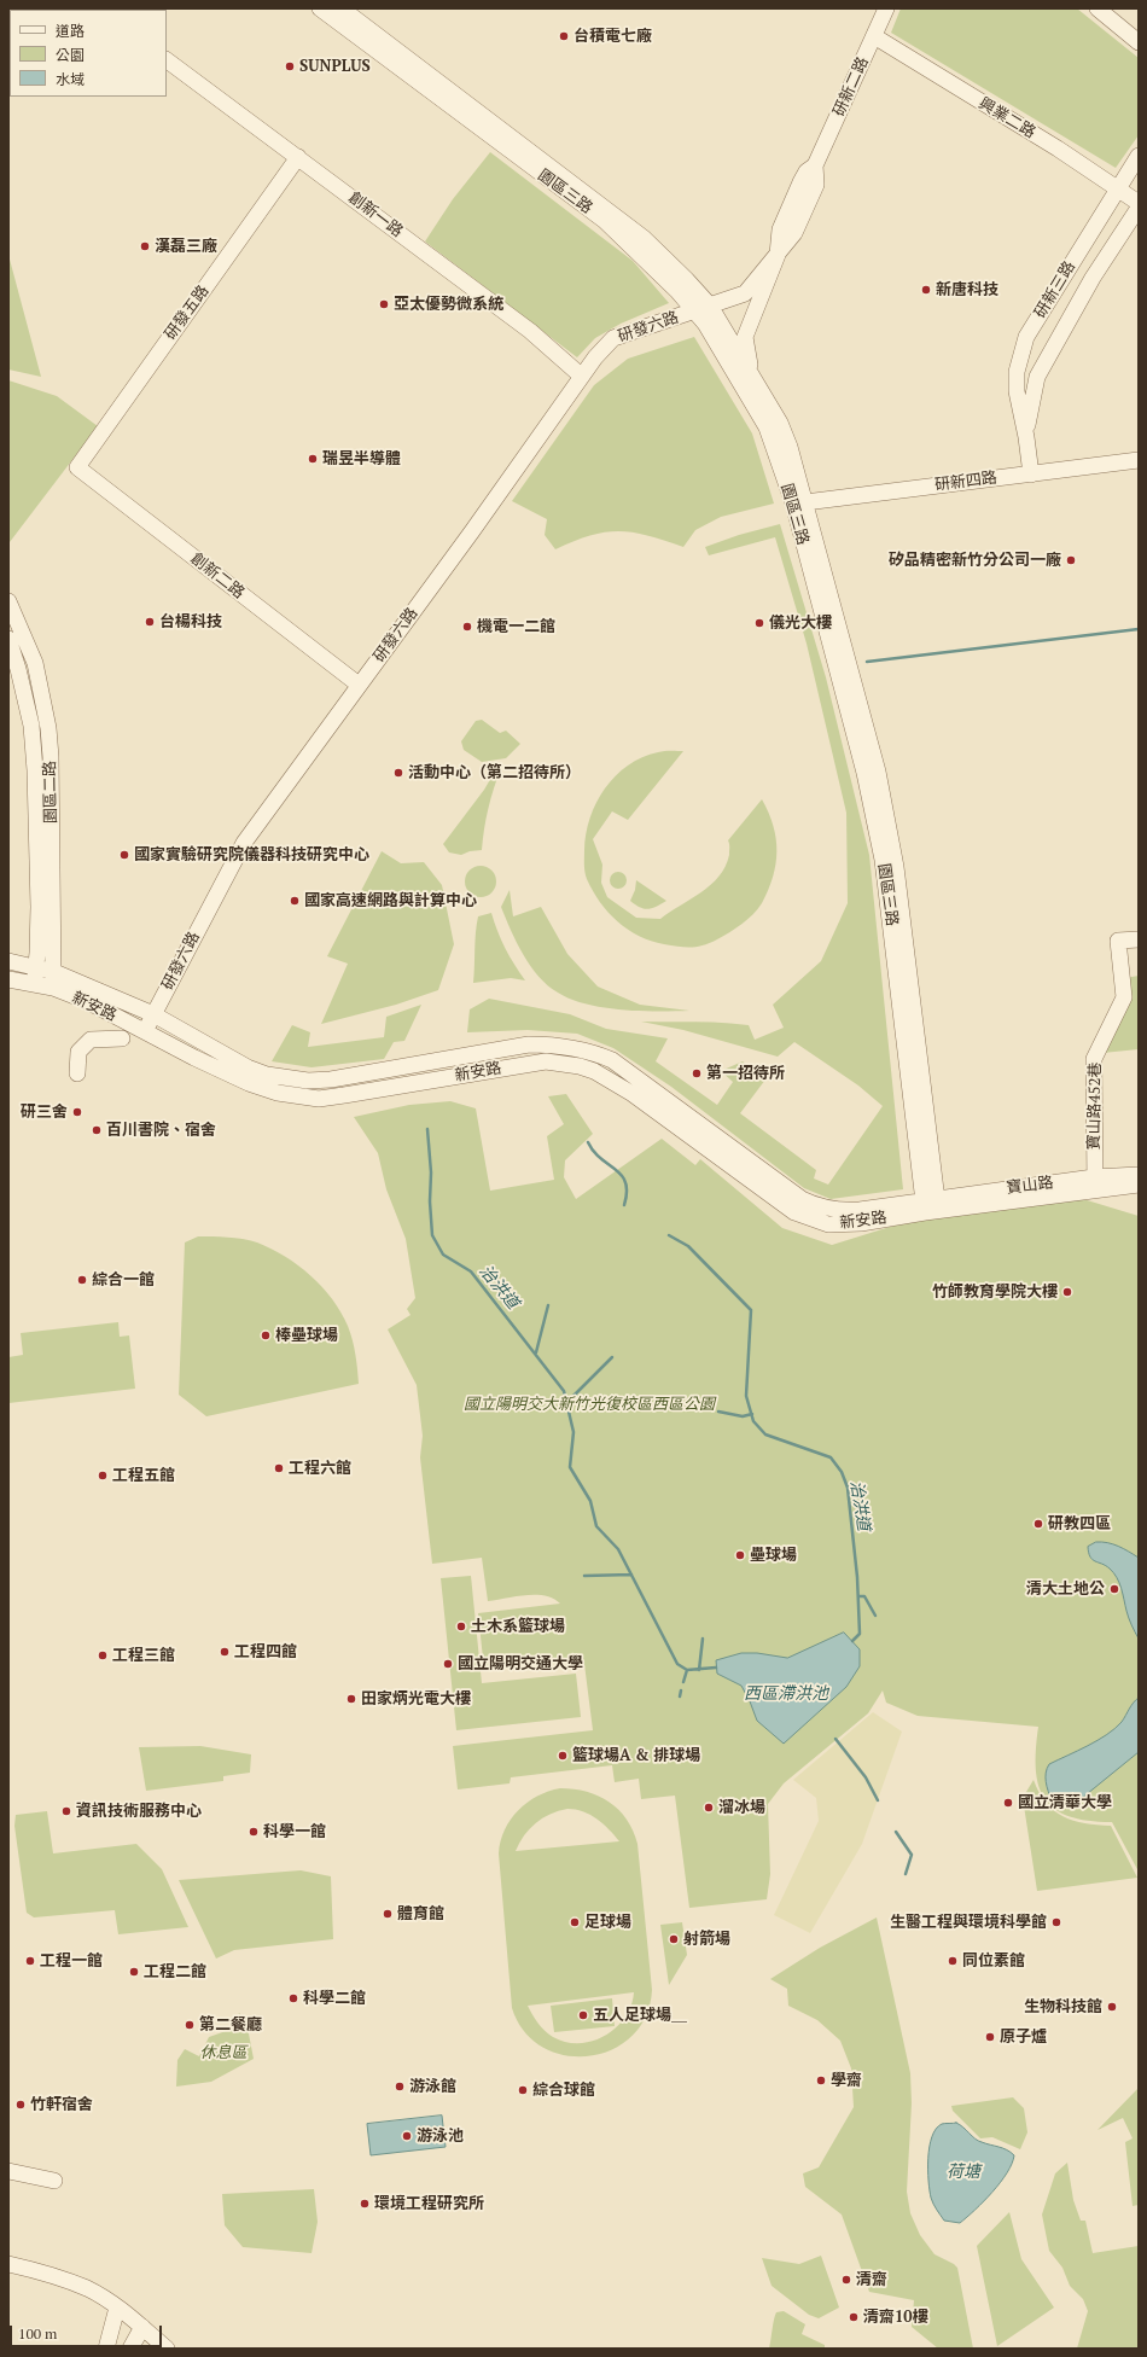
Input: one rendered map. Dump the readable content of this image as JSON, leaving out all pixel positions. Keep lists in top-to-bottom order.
{
  "streets": {
    "street": [
      "研新二路",
      "興業二路",
      "園區三路",
      "創新一路",
      "研新三路",
      "研發五路",
      "研發六路",
      "研新四路",
      "創新二路",
      "園區二路",
      "新安路",
      "寶山路452巷",
      "寶山路"
    ]
  },
  "crossings": [
    ["研新二路", "興業二路"],
    ["研新二路", "園區三路"],
    ["興業二路", "研新三路"],
    ["園區三路", "研發六路"],
    ["園區三路", "研新四路"],
    ["園區三路", "新安路"],
    ["園區三路", "寶山路"],
    ["創新一路", "研發五路"],
    ["創新一路", "研發六路"],
    ["研新三路", "研新四路"],
    ["研發五路", "創新二路"],
    ["研發六路", "創新二路"],
    ["研發六路", "新安路"],
    ["園區二路", "新安路"],
    ["新安路", "寶山路"],
    ["寶山路452巷", "寶山路"]
  ],
  "water": ["治洪道", "西區滯洪池", "荷塘"],
  "parks": ["國立陽明交大新竹光復校區西區公園", "休息區"],
  "places": [
    "台積電七廠",
    "SUNPLUS",
    "漢磊三廠",
    "新唐科技",
    "亞太優勢微系統",
    "瑞昱半導體",
    "矽品精密新竹分公司一廠",
    "台楊科技",
    "儀光大樓",
    "機電一二館",
    "活動中心（第二招待所）",
    "國家實驗研究院儀器科技研究中心",
    "國家高速網路與計算中心",
    "第一招待所",
    "研三舍",
    "百川書院、宿舍",
    "綜合一館",
    "竹師教育學院大樓",
    "棒壘球場",
    "工程六館",
    "工程五館",
    "研教四區",
    "壘球場",
    "清大土地公",
    "土木系籃球場",
    "工程四館",
    "工程三館",
    "國立陽明交通大學",
    "田家炳光電大樓",
    "籃球場A & 排球場",
    "國立清華大學",
    "溜冰場",
    "資訊技術服務中心",
    "科學一館",
    "體育館",
    "足球場",
    "生醫工程與環境科學館",
    "射箭場",
    "工程一館",
    "同位素館",
    "工程二館",
    "科學二館",
    "生物科技館",
    "五人足球場＿",
    "第二餐廳",
    "原子爐",
    "學齋",
    "游泳館",
    "綜合球館",
    "竹軒宿舍",
    "游泳池",
    "環境工程研究所",
    "清齋",
    "清齋10樓"
  ],
  "legend": ["道路", "公園", "水域"],
  "scale_bar": "100 m"
}
